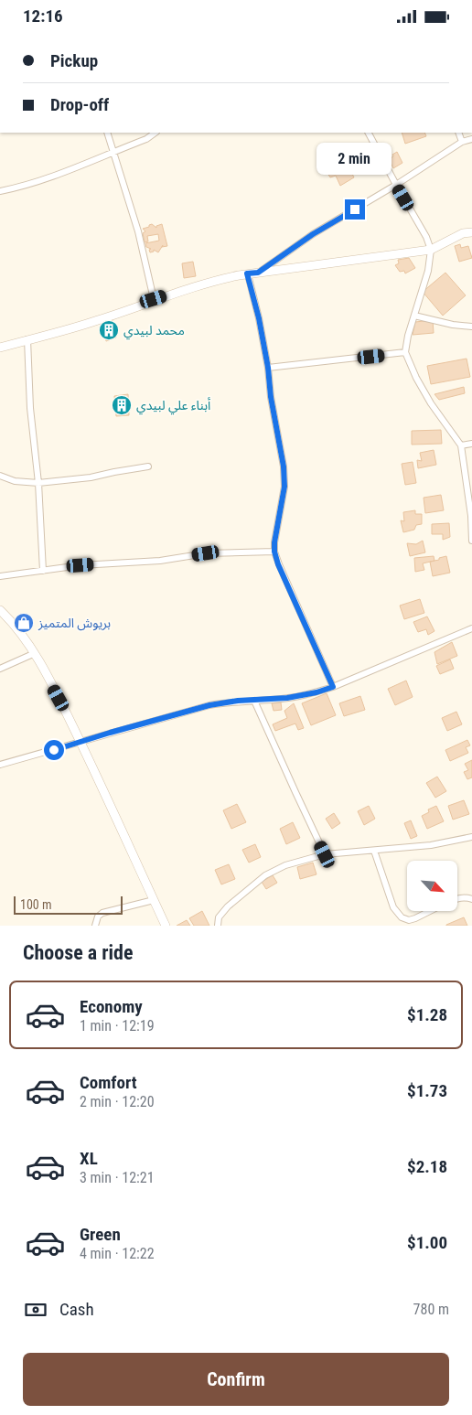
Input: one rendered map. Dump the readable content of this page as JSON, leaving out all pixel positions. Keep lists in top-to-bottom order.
{
  "places": {
    "building": ["محمد لبيدي", "أبناء علي لبيدي"],
    "shop": ["بريوش المتميز"]
  },
  "scale_bar": "100 m",
  "north": "bottom right",
  "page": {
    "status": "12:16",
    "banner": ["Pickup", "Drop-off"],
    "bubble": "2 min",
    "scale": "100 m",
    "heading": "Choose a ride",
    "list": [
      {
        "name": "Economy",
        "note": "1 min · 12:19",
        "value": "$1.28"
      },
      {
        "name": "Comfort",
        "note": "2 min · 12:20",
        "value": "$1.73"
      },
      {
        "name": "XL",
        "note": "3 min · 12:21",
        "value": "$2.18"
      },
      {
        "name": "Green",
        "note": "4 min · 12:22",
        "value": "$1.00"
      }
    ],
    "pay": ["Cash", "780 m"],
    "buttons": "Confirm"
  }
}
